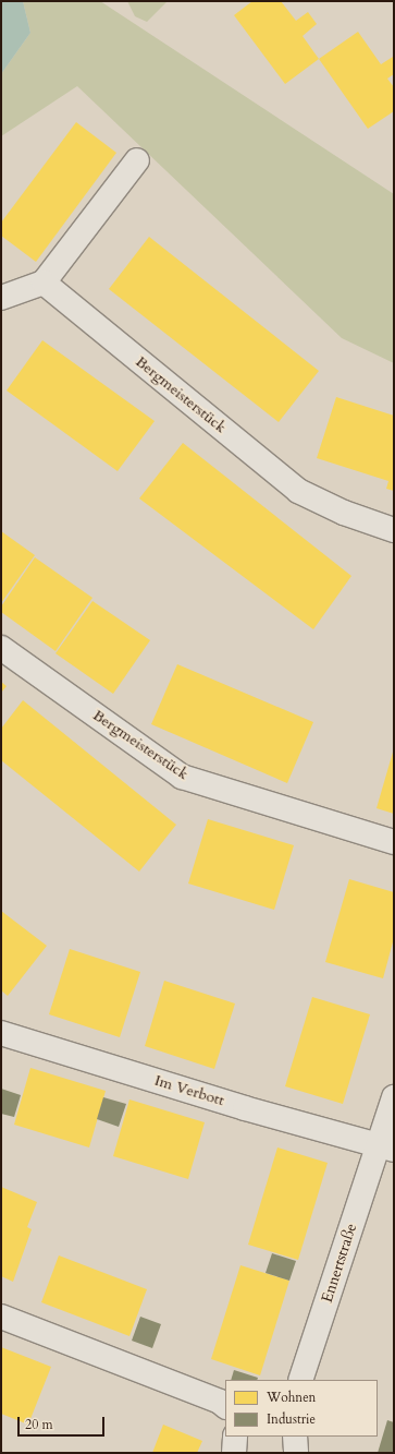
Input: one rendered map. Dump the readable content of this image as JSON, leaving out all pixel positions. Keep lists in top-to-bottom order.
{
  "streets": {
    "street": ["Bergmeisterstück", "Im Verbott", "Ennertstraße"]
  },
  "crossings": [
    ["Im Verbott", "Ennertstraße"]
  ],
  "legend": ["Wohnen", "Industrie"],
  "scale_bar": "20 m"
}
